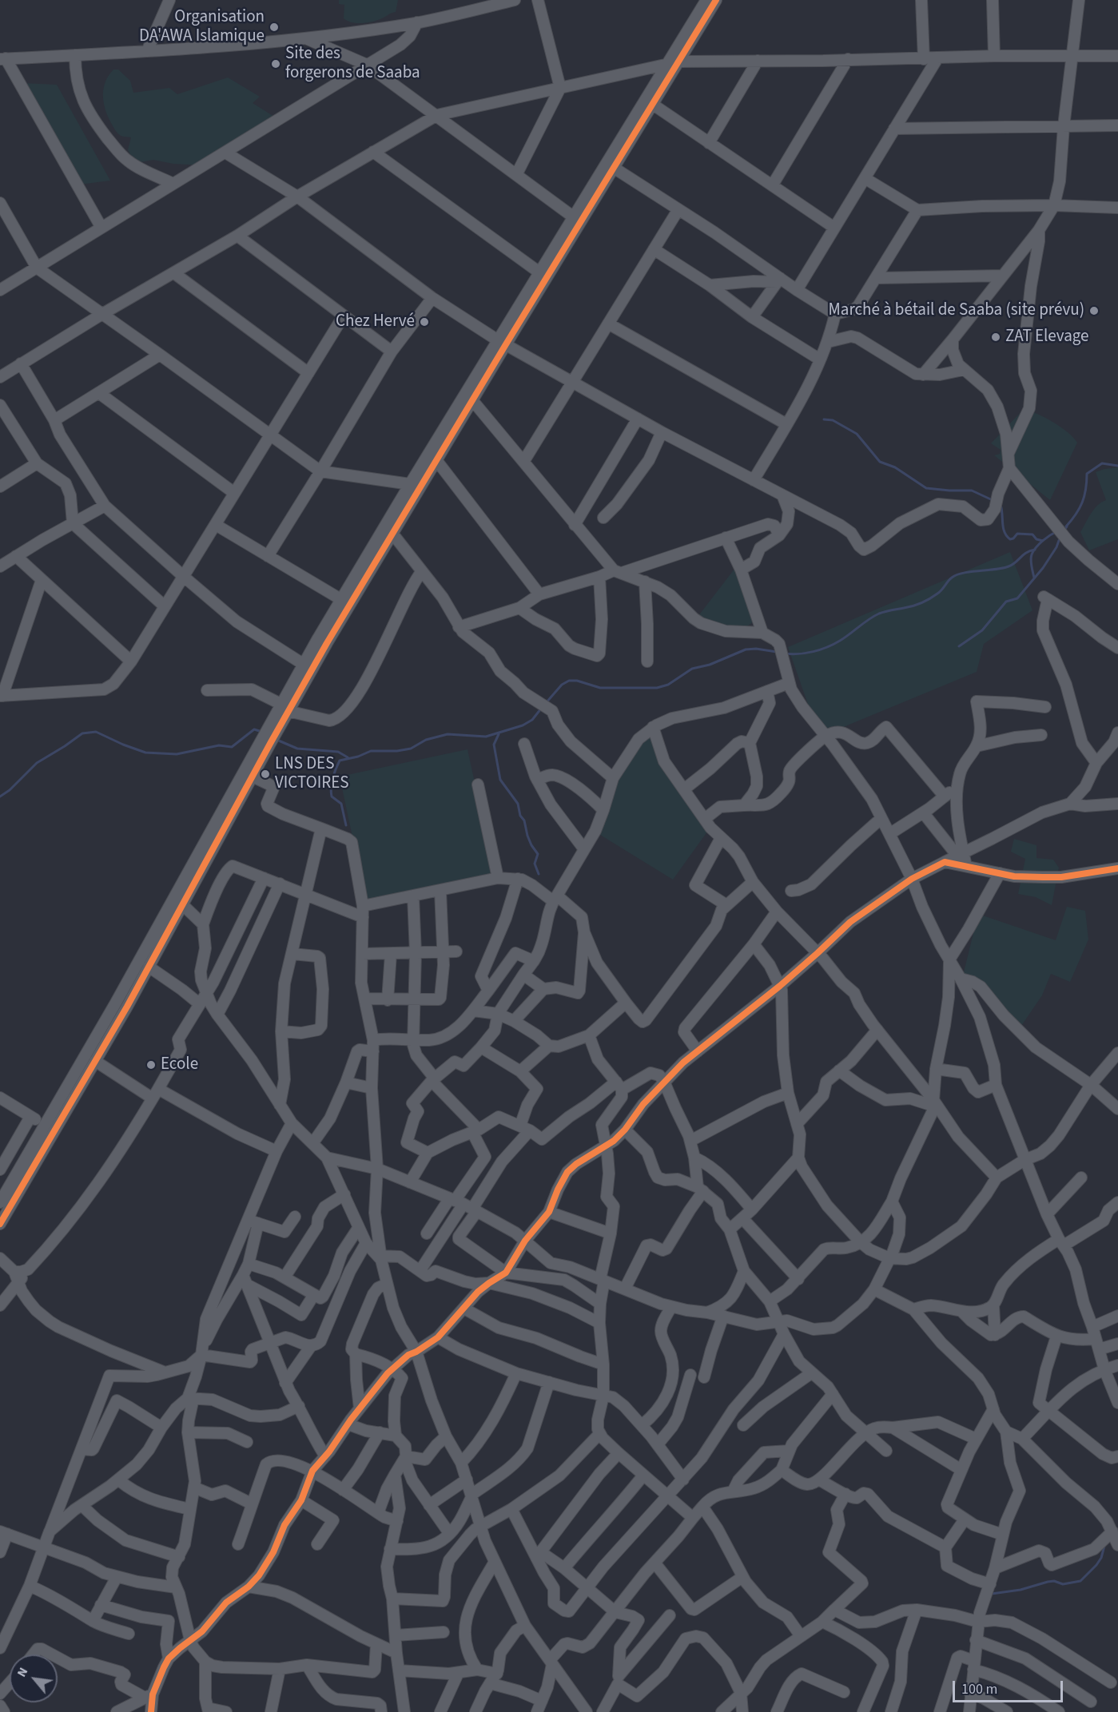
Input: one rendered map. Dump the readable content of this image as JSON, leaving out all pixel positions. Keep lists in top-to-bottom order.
{
  "places": [
    "Organisation DA'AWA Islamique",
    "Site des forgerons de Saaba",
    "Marché à bétail de Saaba (site prévu)",
    "Chez Hervé",
    "ZAT Elevage",
    "LNS DES VICTOIRES",
    "Ecole"
  ],
  "scale_bar": "100 m",
  "north": "top left"
}
